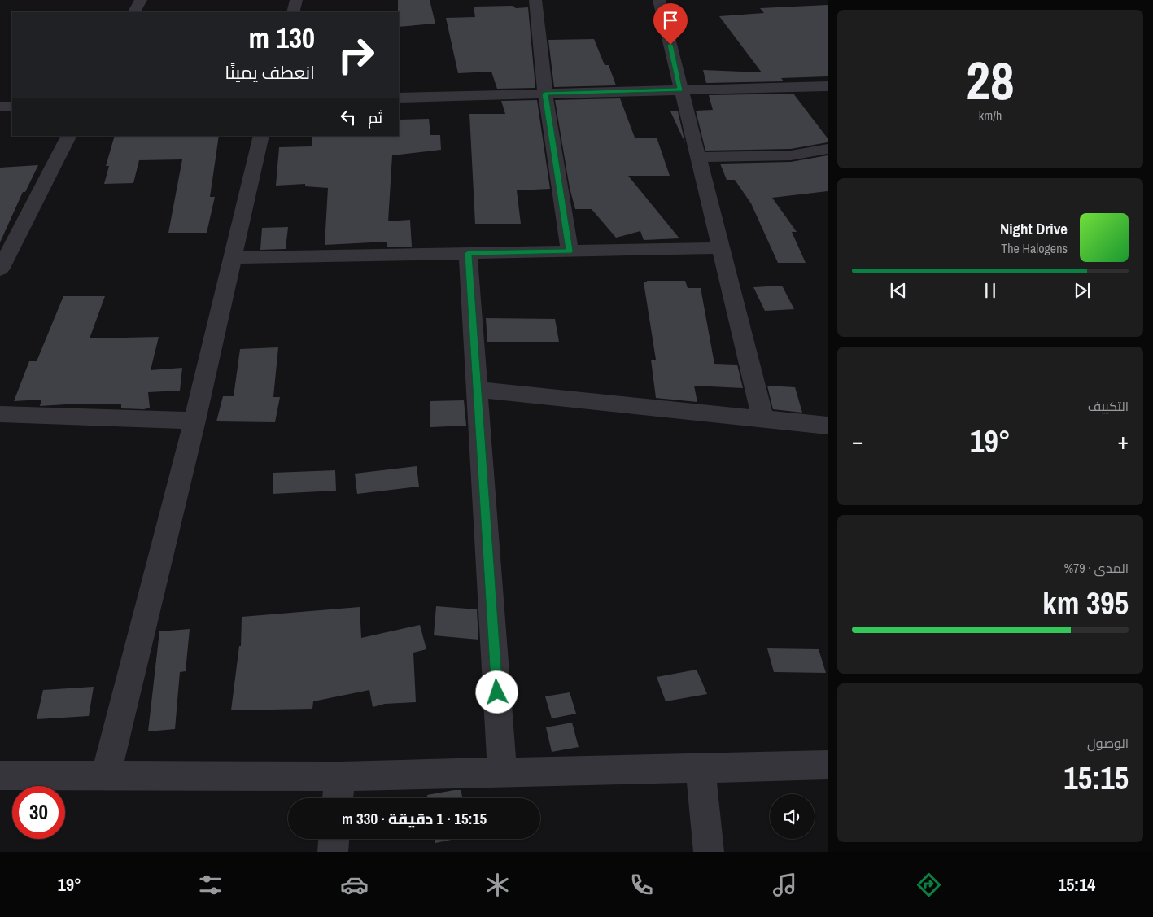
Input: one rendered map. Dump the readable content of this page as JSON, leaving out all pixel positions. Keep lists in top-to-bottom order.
{
  "page": {
    "tile": [
      ["28", "km/h"],
      "التكييف",
      ["المدى · 79%", "395 km"],
      ["الوصول", "15:15"]
    ],
    "turn": ["130 m", "انعطف يمينًا"],
    "then": "ثم",
    "song": ["Night Drive", "The Halogens"],
    "heat": ["−", "19°", "+"],
    "limit": "30",
    "trip": "15:15 · 1 دقيقة · 330 m",
    "tabs": ["15:14", "19°"]
  }
}
